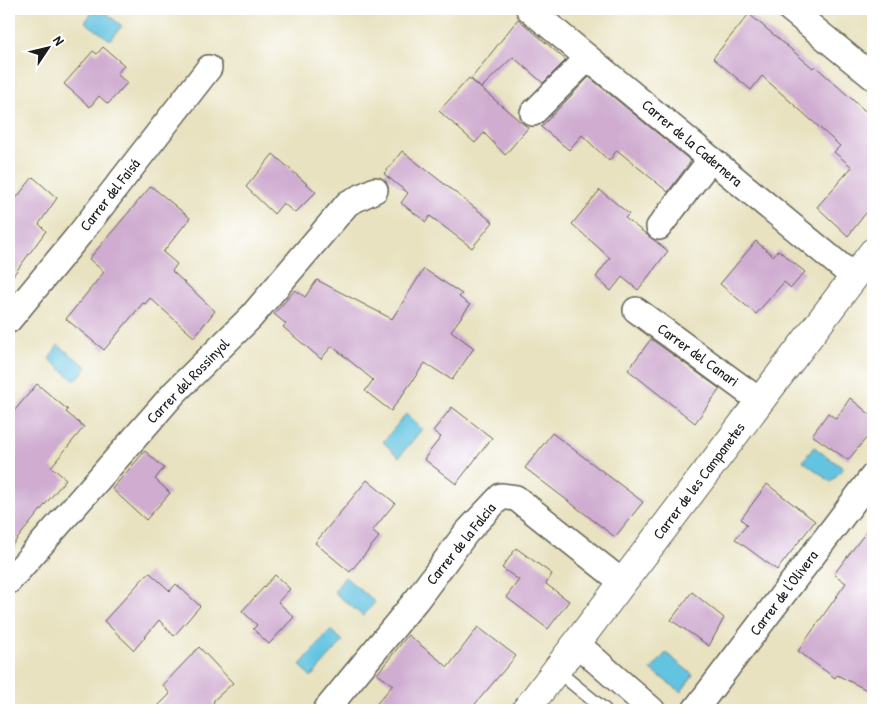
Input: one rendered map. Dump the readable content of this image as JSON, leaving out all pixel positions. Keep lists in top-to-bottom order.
{
  "streets": {
    "street": [
      "Carrer de la Cadernera",
      "Carrer del Faisá",
      "Carrer del Canari",
      "Carrer del Rossinyol",
      "Carrer de les Campanetes",
      "Carrer de la Falcia",
      "Carrer de l'Olivera"
    ]
  },
  "crossings": [
    ["Carrer de la Cadernera", "Carrer de les Campanetes"],
    ["Carrer del Canari", "Carrer de les Campanetes"],
    ["Carrer de les Campanetes", "Carrer de la Falcia"]
  ],
  "north": "top right"
}
